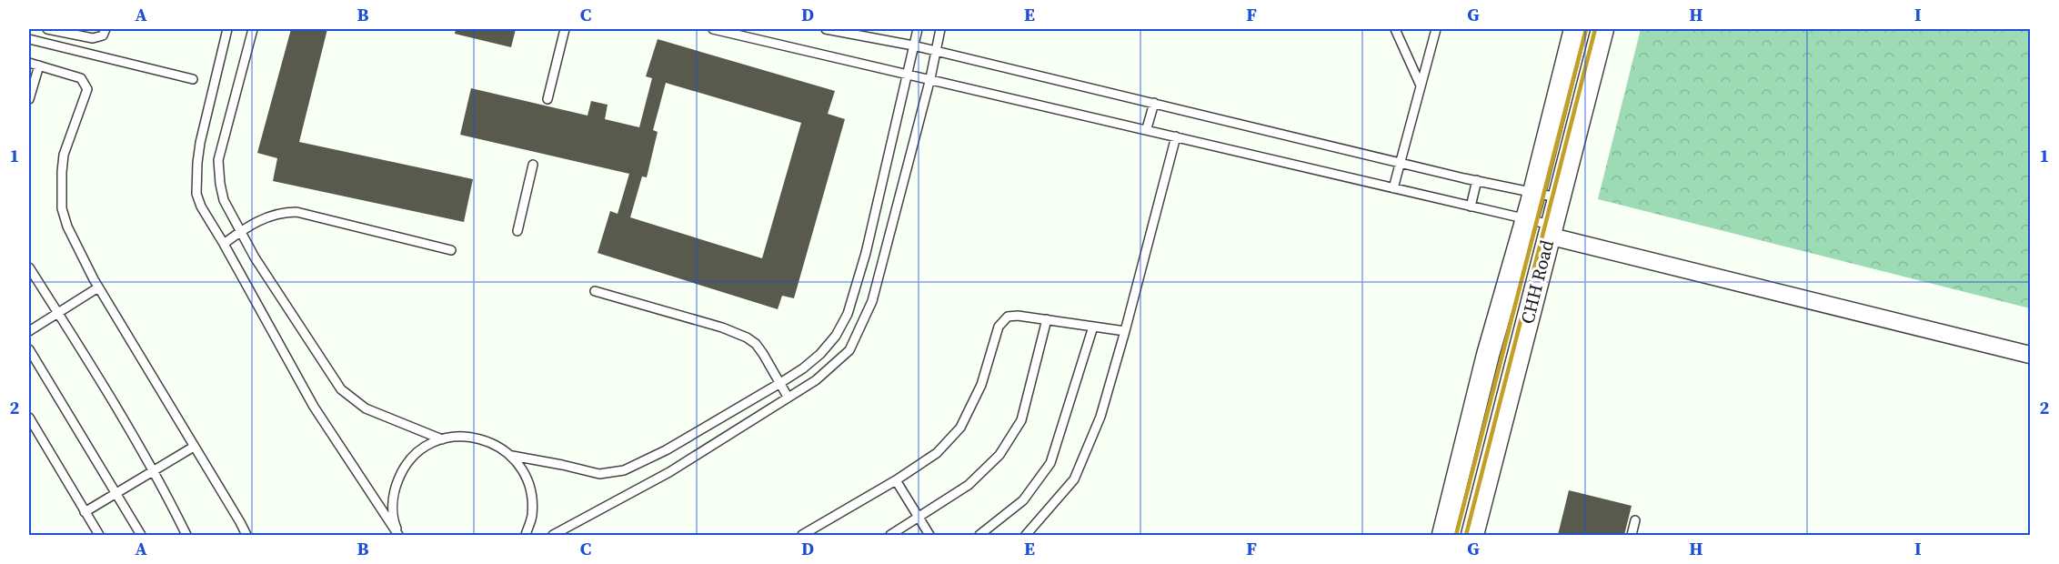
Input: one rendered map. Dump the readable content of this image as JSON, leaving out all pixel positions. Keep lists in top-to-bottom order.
{
  "streets": {
    "street": ["CHH Road"]
  },
  "grid": {
    "columns": [
      "A",
      "B",
      "C",
      "D",
      "E",
      "F",
      "G",
      "H",
      "I"
    ],
    "rows": ["1", "2"]
  }
}
